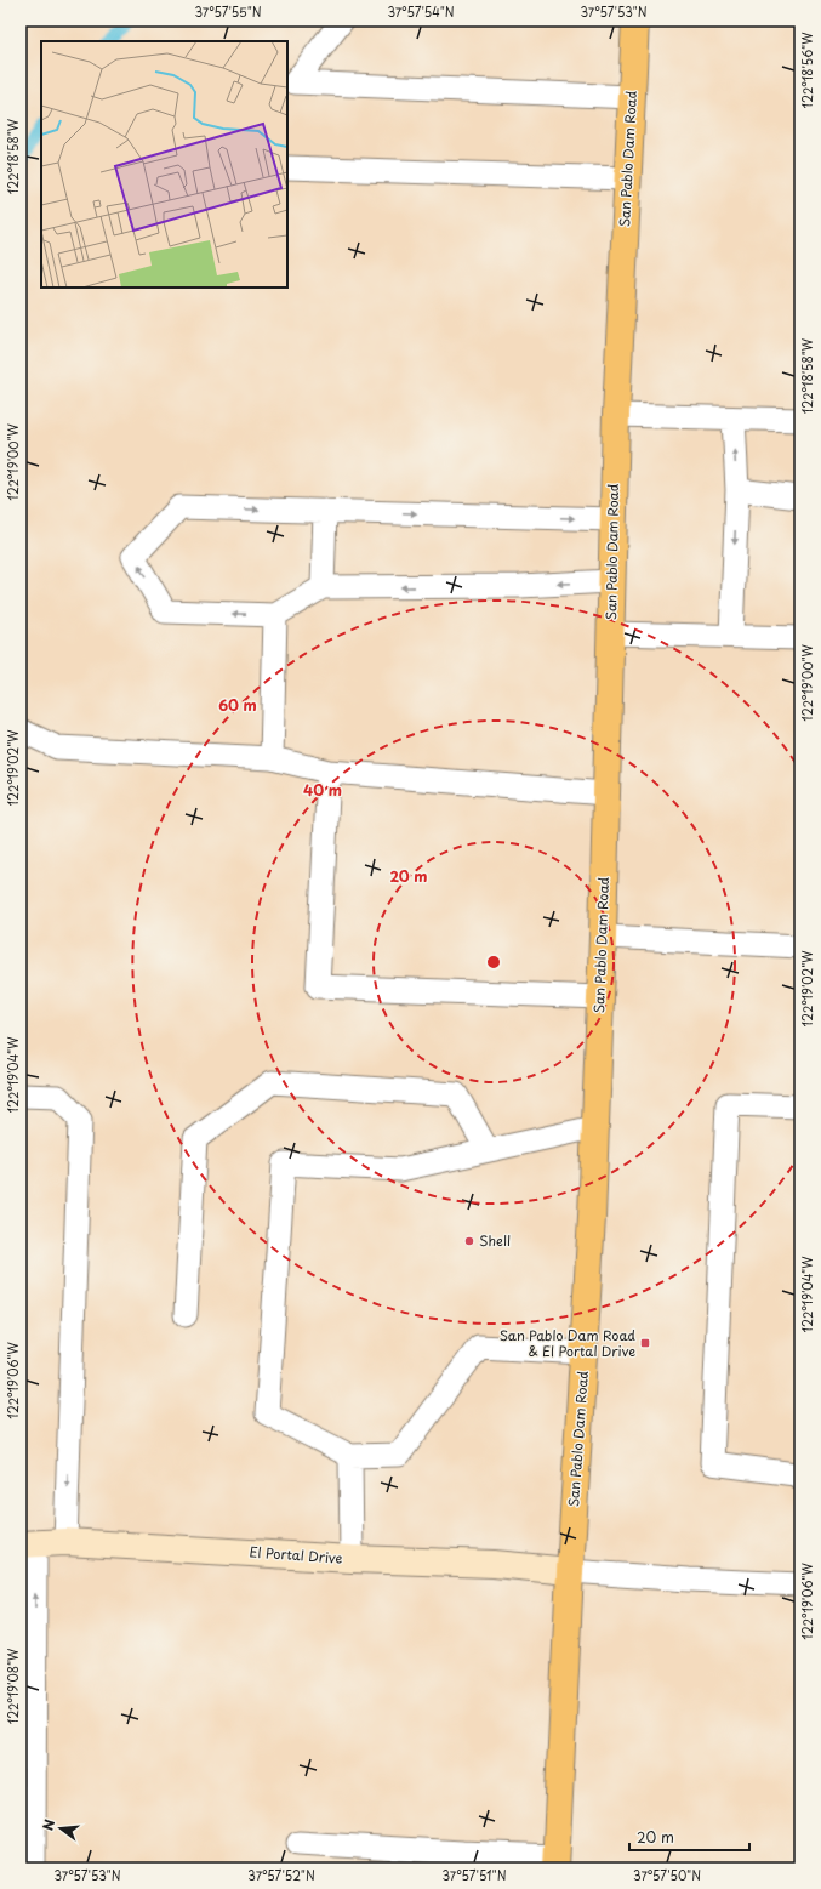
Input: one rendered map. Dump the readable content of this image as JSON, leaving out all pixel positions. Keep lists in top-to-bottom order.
{
  "streets": {
    "main road": ["San Pablo Dam Road", "El Portal Drive"]
  },
  "crossings": [
    ["San Pablo Dam Road", "El Portal Drive"]
  ],
  "places": {
    "other": ["Shell"],
    "transit": ["San Pablo Dam Road & El Portal Drive"]
  },
  "scale_bar": "20 m",
  "north": "left",
  "coordinates": [
    "37°57'55\"N",
    "37°57'54\"N",
    "37°57'53\"N",
    "122°18'56\"W",
    "122°18'58\"W",
    "122°19'00\"W",
    "122°19'02\"W",
    "122°19'04\"W",
    "122°19'06\"W",
    "122°19'08\"W",
    "37°57'52\"N",
    "37°57'51\"N",
    "37°57'50\"N"
  ],
  "rings": ["60 m", "40 m", "20 m"]
}
